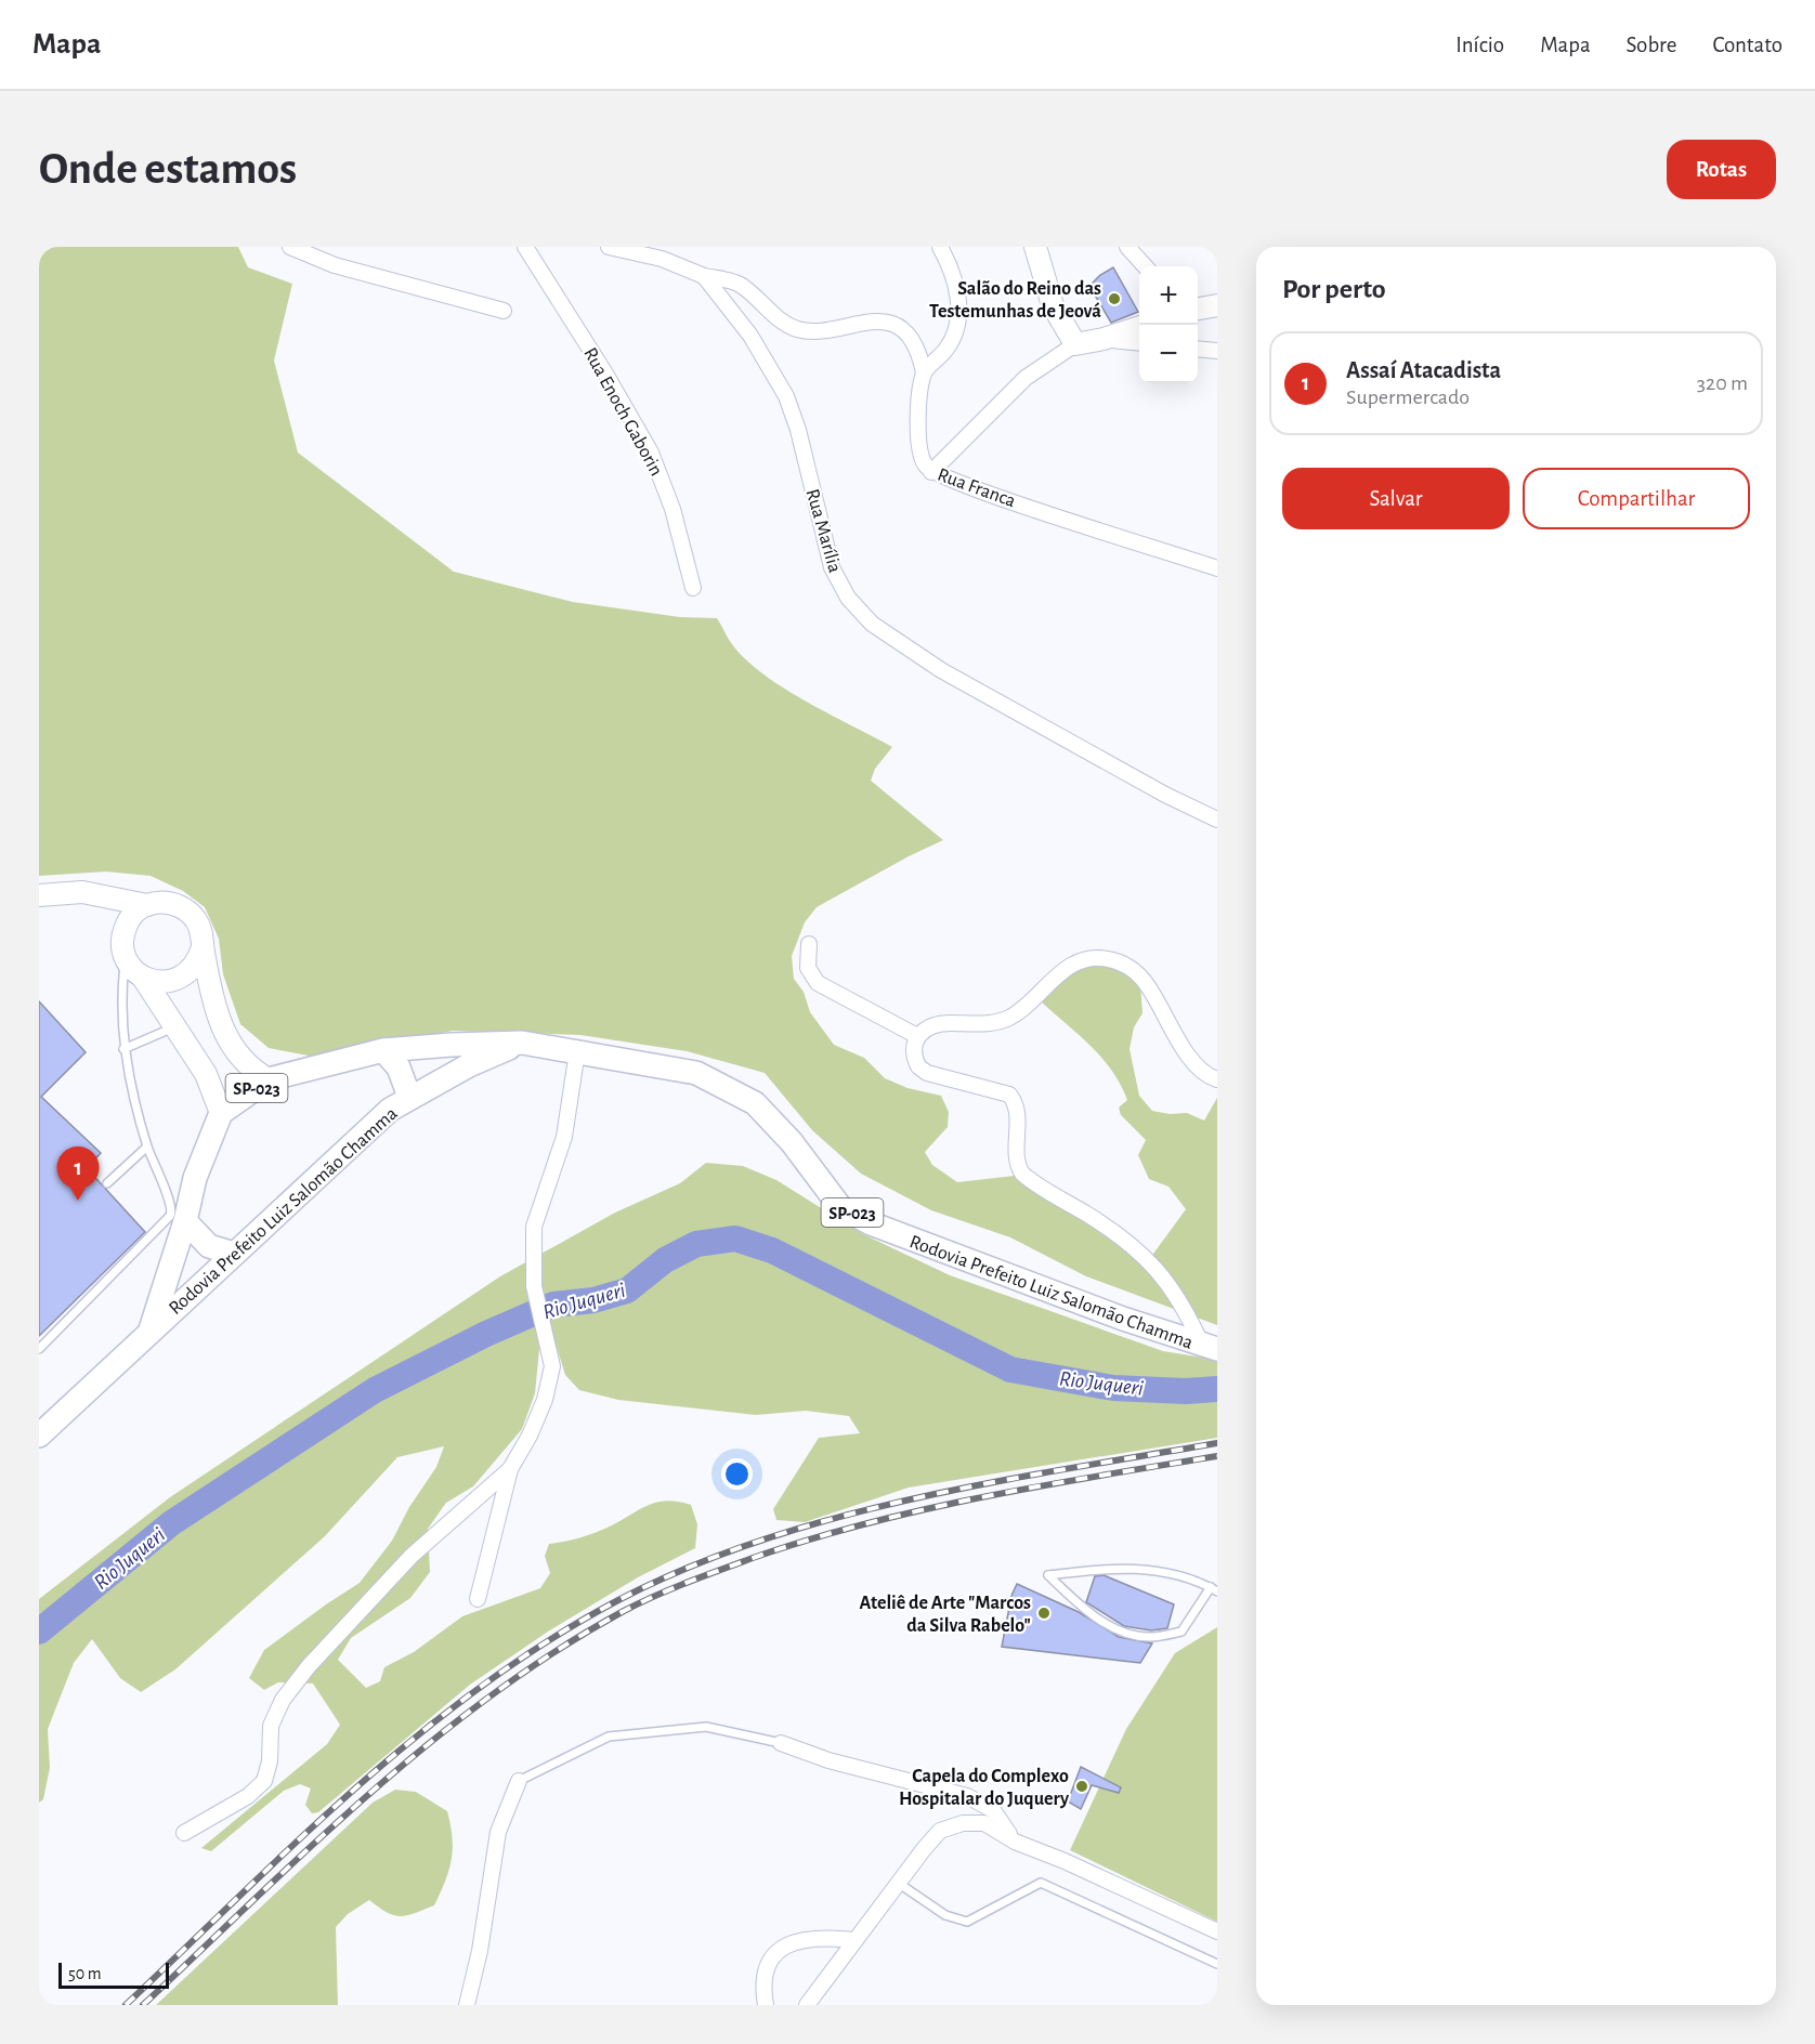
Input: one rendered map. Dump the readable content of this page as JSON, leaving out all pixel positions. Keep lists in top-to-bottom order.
{
  "streets": {
    "main road": ["SP-023", "Rodovia Prefeito Luiz Salomão Chamma"],
    "street": ["Rua Enoch Gaborin", "Rua Franca", "Rua Marília"]
  },
  "water": ["Rio Juqueri"],
  "places": ["Salão do Reino das Testemunhas de Jeová", "Ateliê de Arte \"Marcos da Silva Rabelo\"", "Capela do Complexo Hospitalar do Juquery"],
  "scale_bar": "50 m",
  "page": {
    "header": "Mapa",
    "nav": [
      "Início",
      "Mapa",
      "Sobre",
      "Contato"
    ],
    "buttons": [
      "Rotas",
      ["Salvar", "Compartilhar"]
    ],
    "title": "Onde estamos",
    "heading": "Por perto",
    "map_buttons": ["+", "−"],
    "list": [
      {
        "mark": "1",
        "name": "Assaí Atacadista",
        "note": "Supermercado",
        "value": "320 m"
      }
    ],
    "pins": "1",
    "scale": "50 m"
  }
}
